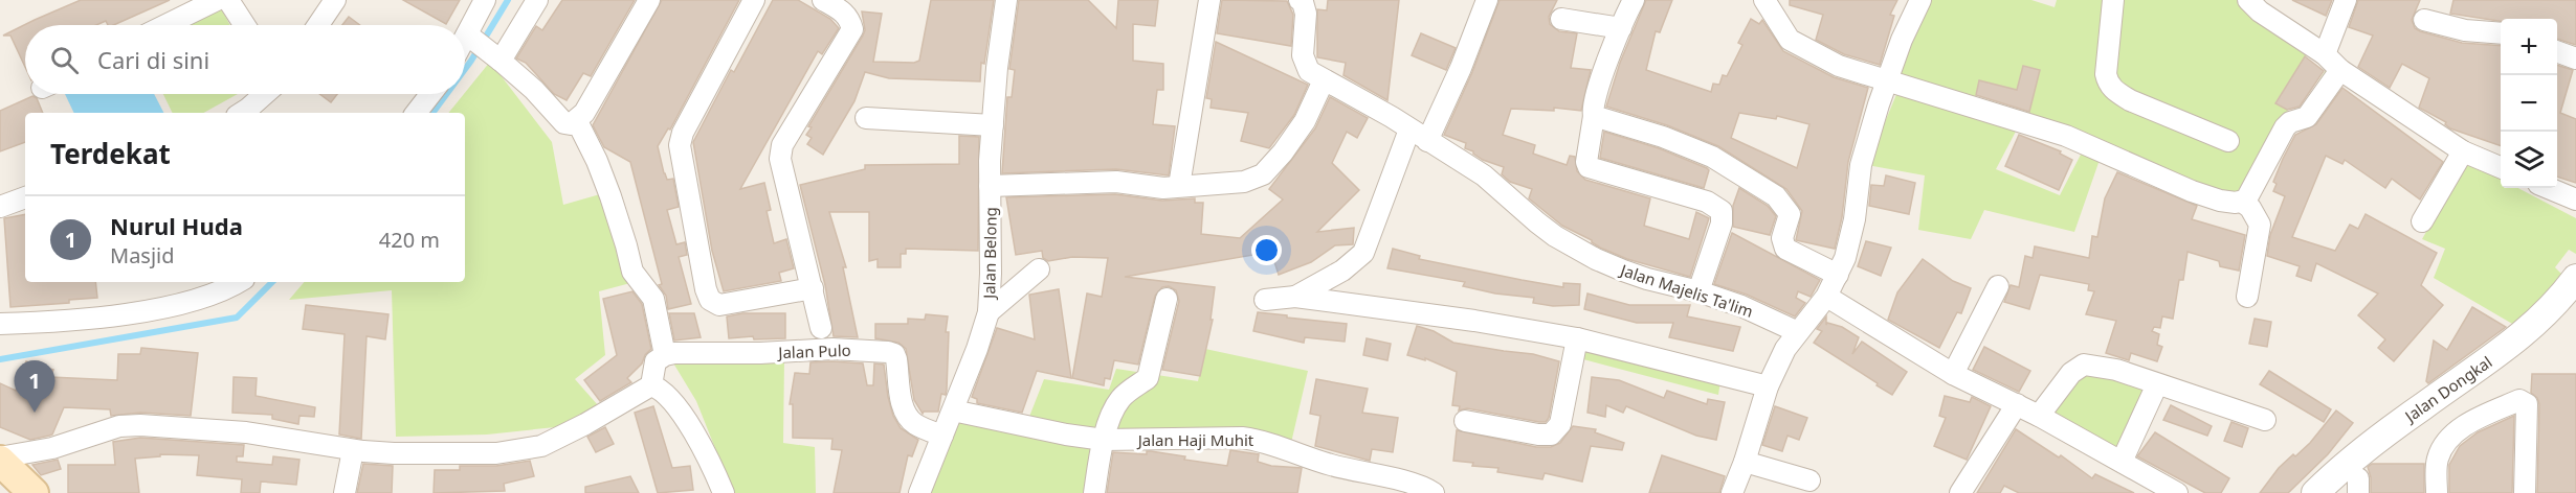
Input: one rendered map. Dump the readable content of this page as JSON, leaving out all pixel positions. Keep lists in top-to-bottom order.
{
  "streets": {
    "street": [
      "Jalan Belong",
      "Jalan Majelis Ta'lim",
      "Jalan Pulo",
      "Jalan Dongkal",
      "Jalan Haji Muhit"
    ]
  },
  "crossings": [
    ["Jalan Belong", "Jalan Pulo"],
    ["Jalan Belong", "Jalan Haji Muhit"]
  ],
  "page": {
    "map_buttons": ["+", "−"],
    "search": "Cari di sini",
    "heading": "Terdekat",
    "list": [
      {
        "mark": "1",
        "name": "Nurul Huda",
        "note": "Masjid",
        "value": "420 m"
      }
    ],
    "pins": "1"
  }
}
